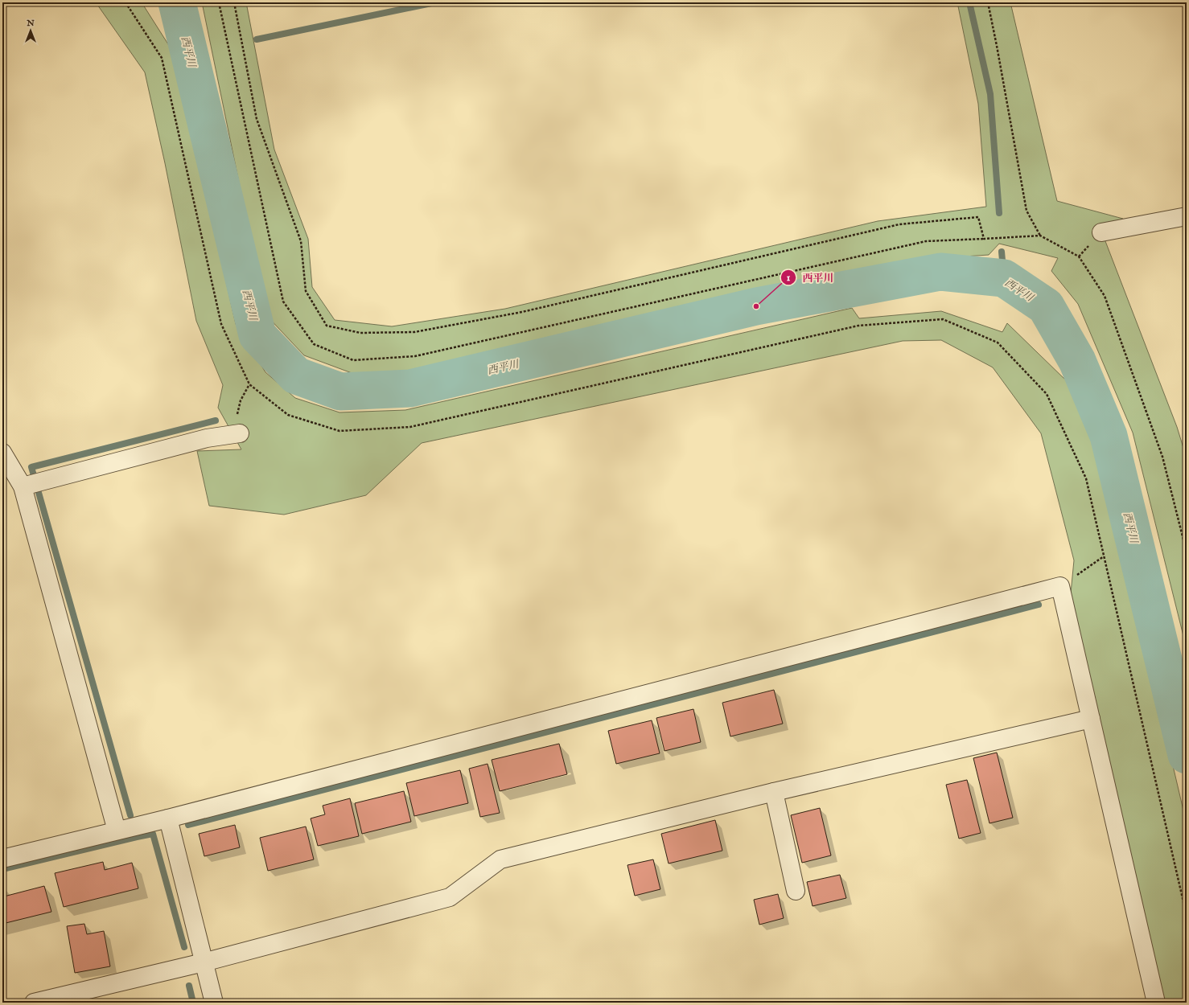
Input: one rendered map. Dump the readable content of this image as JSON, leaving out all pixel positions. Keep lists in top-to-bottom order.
{
  "water": ["西平川"],
  "places": ["西平川"],
  "north": "top"
}
